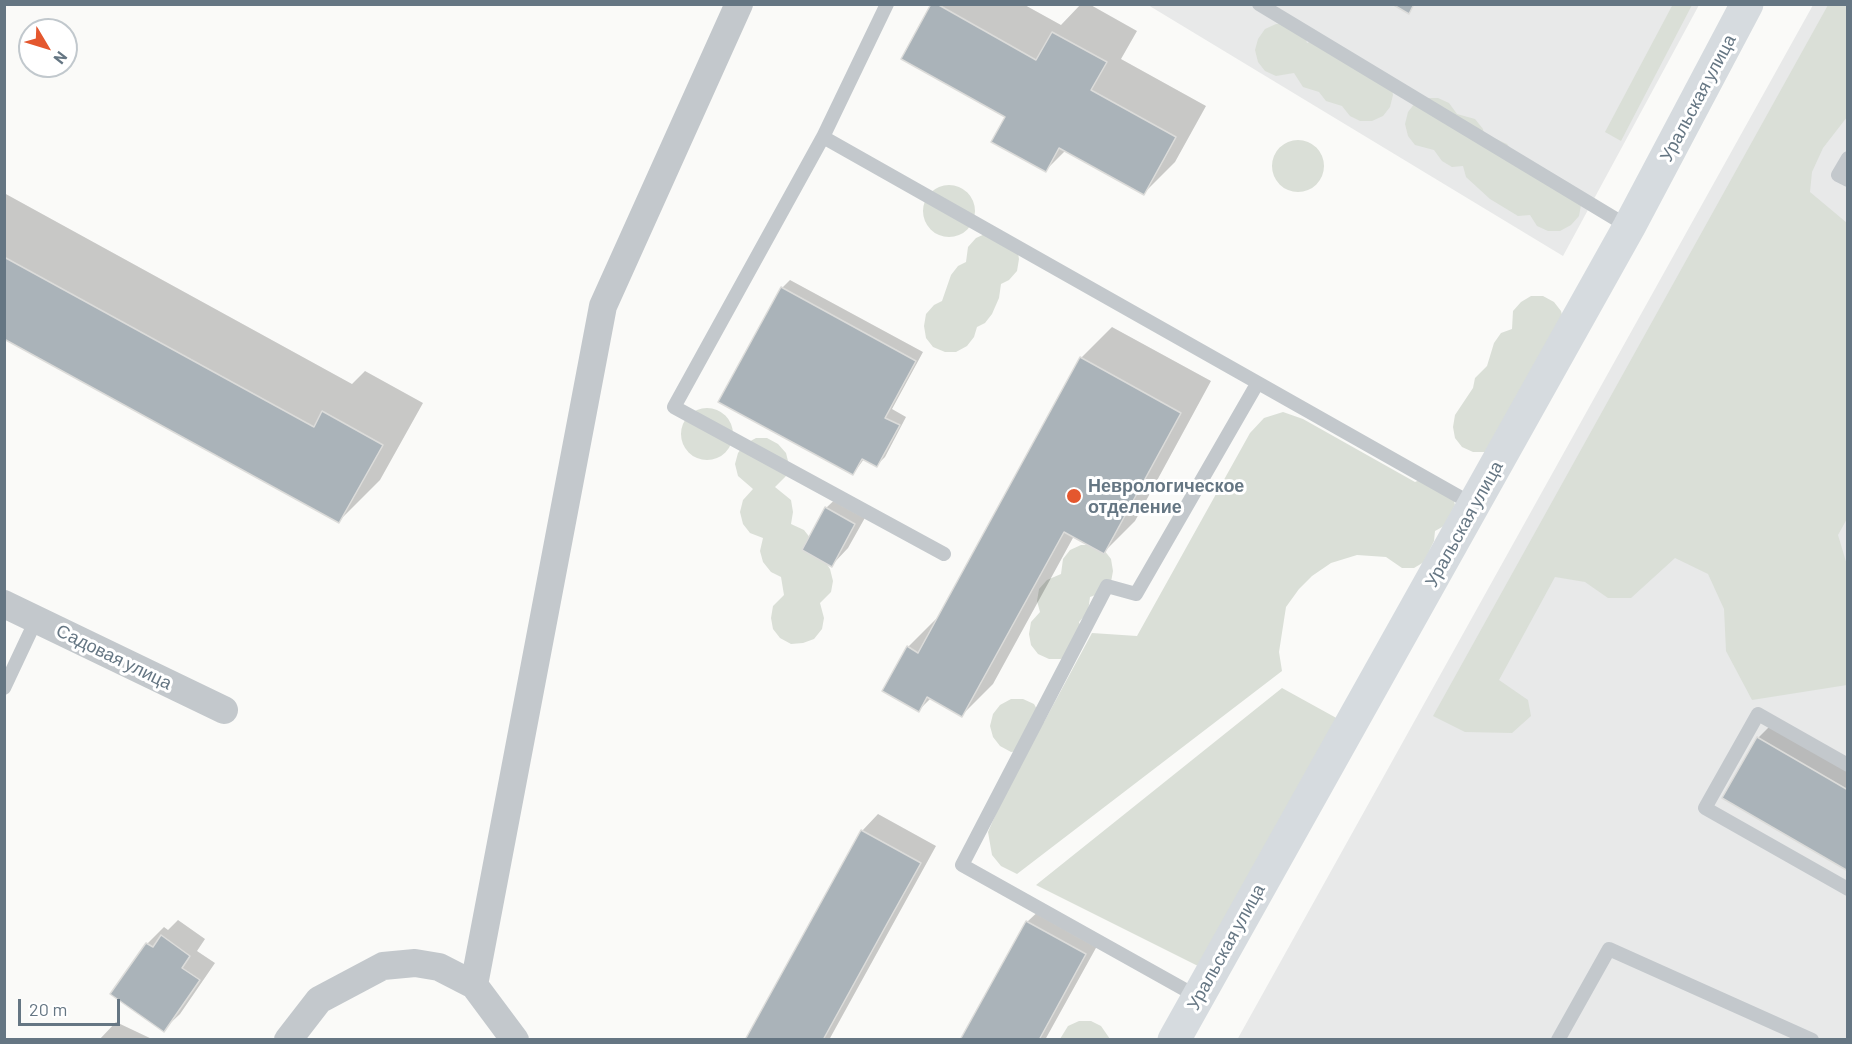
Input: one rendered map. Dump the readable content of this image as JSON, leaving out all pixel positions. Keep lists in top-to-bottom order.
{
  "streets": {
    "street": ["Уральская улица", "Садовая улица"]
  },
  "places": ["Неврологическое отделение"],
  "scale_bar": "20 m",
  "north": "bottom right"
}
